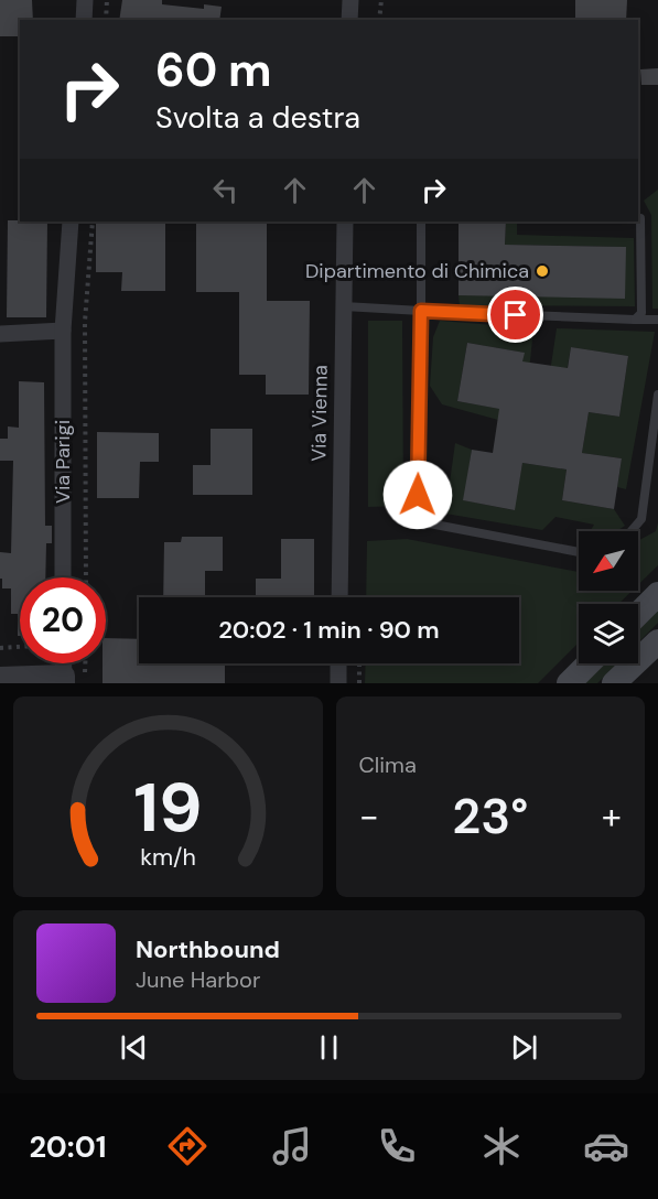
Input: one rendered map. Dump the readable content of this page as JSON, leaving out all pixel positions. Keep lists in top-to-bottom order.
{
  "streets": {
    "street": ["Via Vienna", "Via Parigi"]
  },
  "places": ["Dipartimento di Chimica"],
  "north": "bottom left",
  "page": {
    "turn": ["60 m", "Svolta a destra"],
    "limit": "20",
    "trip": "20:02 · 1 min · 90 m",
    "tile": "Clima",
    "heat": ["−", "23°", "+"],
    "song": ["Northbound", "June Harbor"],
    "tabs": "20:01",
    "gauge": ["19", "km/h"]
  }
}
